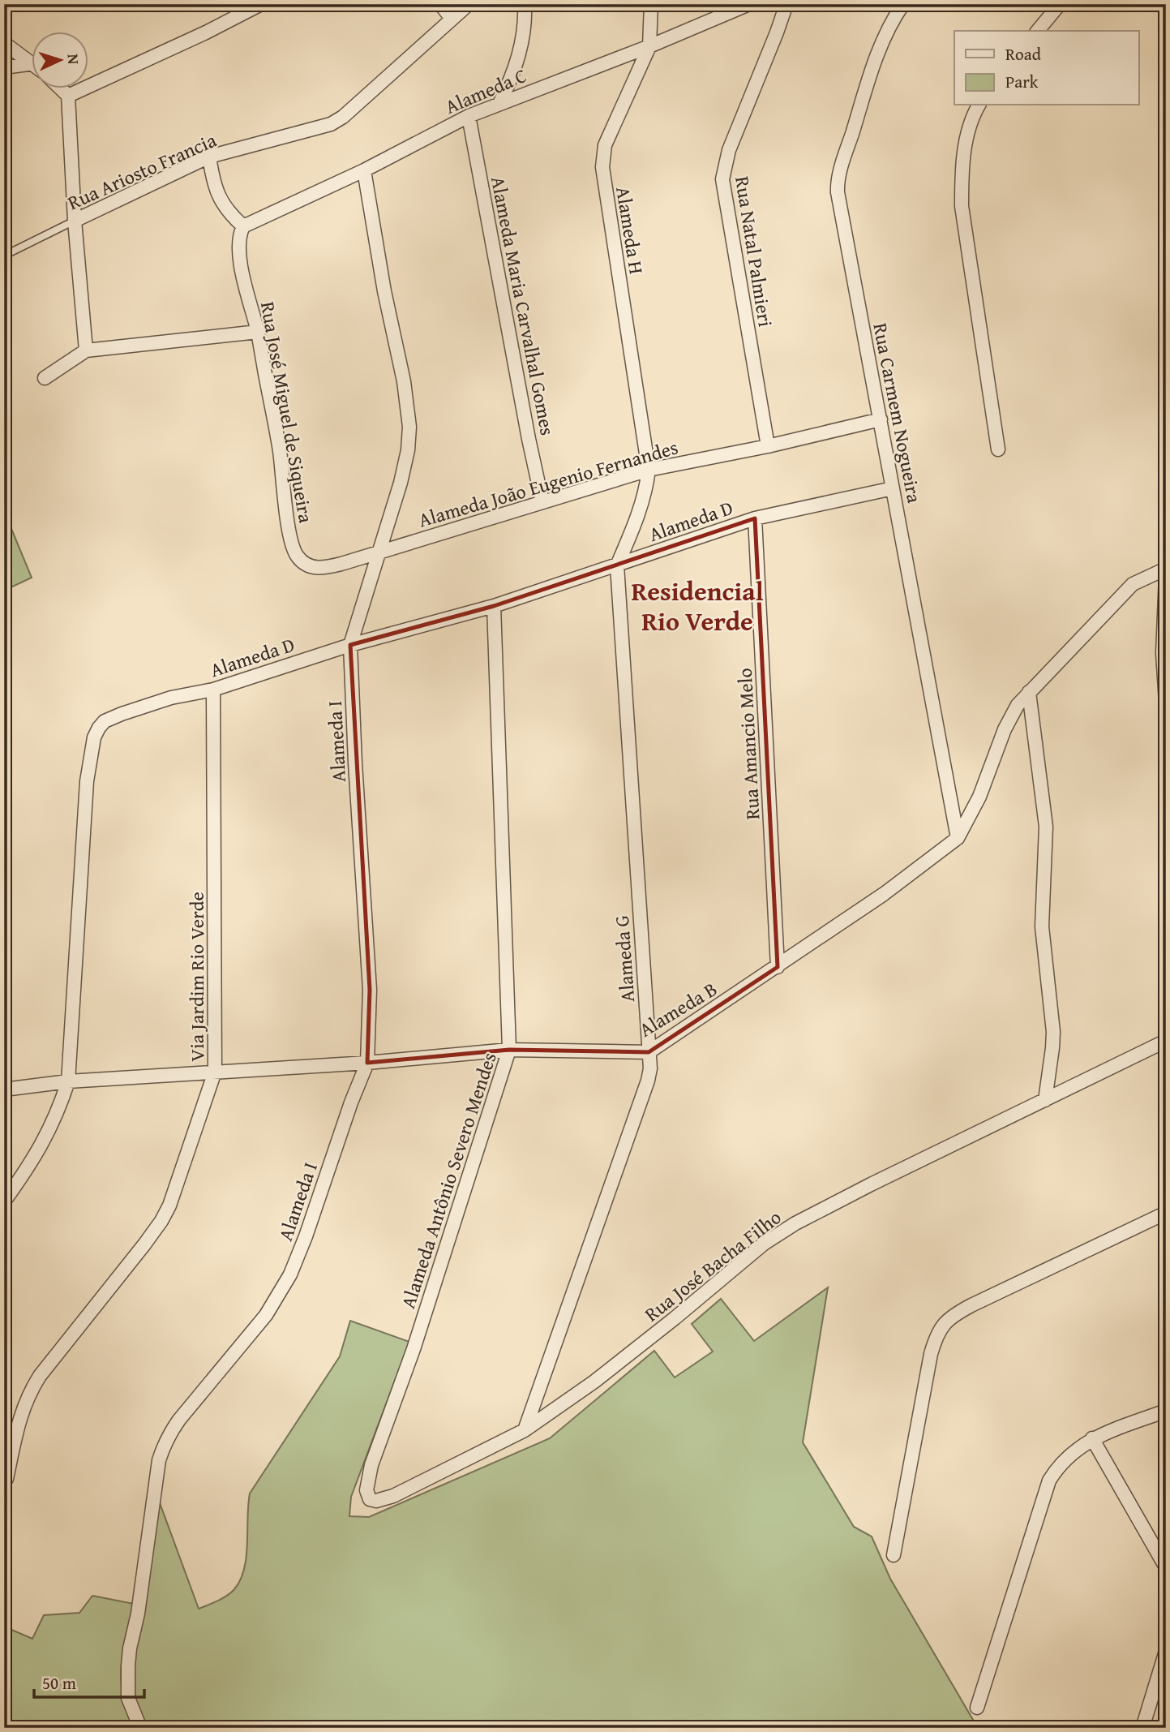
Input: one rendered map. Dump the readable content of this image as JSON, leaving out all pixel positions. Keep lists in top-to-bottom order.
{
  "streets": {
    "street": [
      "Alameda C",
      "Rua Ariosto Francia",
      "Alameda H",
      "Rua Natal Palmieri",
      "Alameda Maria Carvalhal Gomes",
      "Rua José Miguel de Siqueira",
      "Rua Carmem Nogueira",
      "Alameda João Eugenio Fernandes",
      "Alameda D",
      "Alameda I",
      "Rua Amancio Melo",
      "Alameda G",
      "Via Jardim Rio Verde",
      "Alameda B",
      "Alameda Antônio Severo Mendes",
      "Rua José Bacha Filho"
    ]
  },
  "crossings": [
    ["Alameda C", "Alameda H"],
    ["Alameda C", "Alameda Maria Carvalhal Gomes"],
    ["Alameda C", "Rua José Miguel de Siqueira"],
    ["Alameda C", "Alameda I"],
    ["Alameda H", "Alameda João Eugenio Fernandes"],
    ["Alameda H", "Alameda G"],
    ["Rua Natal Palmieri", "Alameda João Eugenio Fernandes"],
    ["Alameda Maria Carvalhal Gomes", "Alameda João Eugenio Fernandes"],
    ["Rua José Miguel de Siqueira", "Alameda João Eugenio Fernandes"],
    ["Rua Carmem Nogueira", "Alameda João Eugenio Fernandes"],
    ["Rua Carmem Nogueira", "Alameda D"],
    ["Rua Carmem Nogueira", "Alameda B"],
    ["Alameda João Eugenio Fernandes", "Alameda I"],
    ["Alameda João Eugenio Fernandes", "Alameda G"],
    ["Alameda D", "Alameda I"],
    ["Alameda D", "Rua Amancio Melo"],
    ["Alameda D", "Alameda G"],
    ["Alameda D", "Via Jardim Rio Verde"],
    ["Alameda D", "Alameda B"],
    ["Alameda D", "Alameda Antônio Severo Mendes"],
    ["Alameda I", "Alameda B"],
    ["Rua Amancio Melo", "Alameda B"],
    ["Alameda G", "Alameda B"],
    ["Alameda G", "Rua José Bacha Filho"],
    ["Via Jardim Rio Verde", "Alameda B"],
    ["Alameda B", "Alameda Antônio Severo Mendes"],
    ["Alameda Antônio Severo Mendes", "Rua José Bacha Filho"]
  ],
  "districts": ["Residencial Rio Verde"],
  "legend": ["Road", "Park"],
  "scale_bar": "50 m",
  "north": "right"
}
